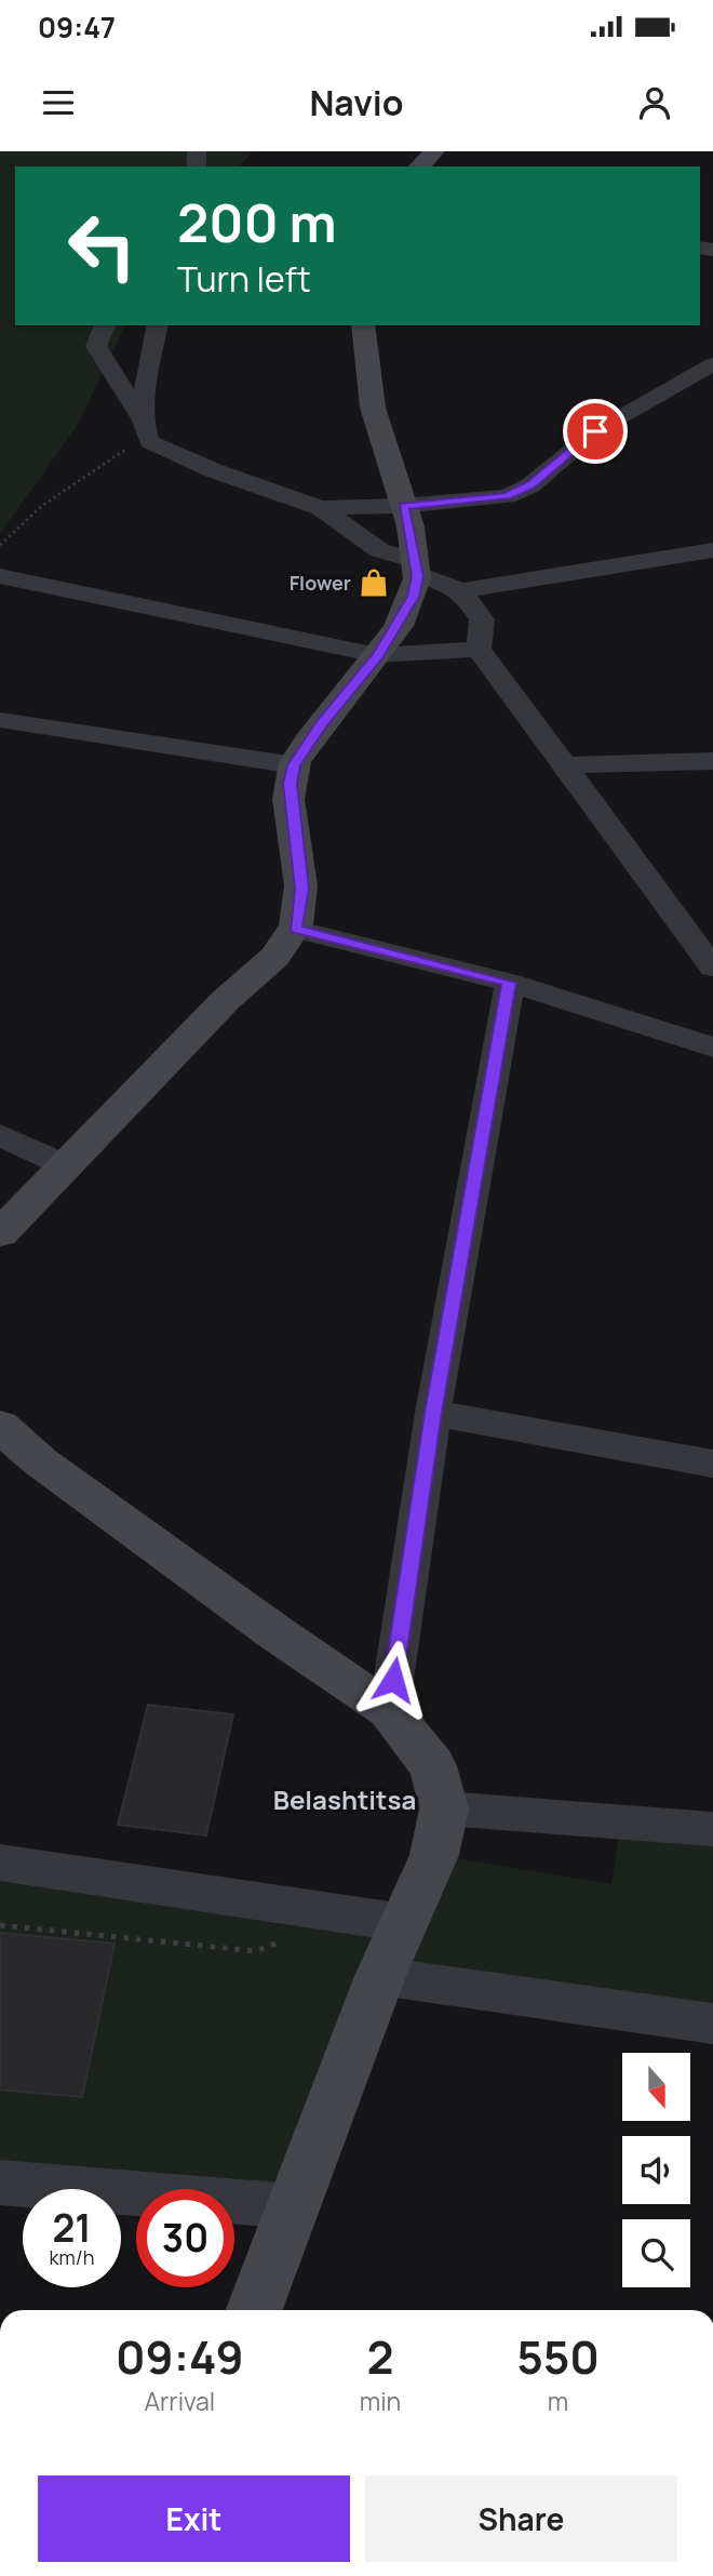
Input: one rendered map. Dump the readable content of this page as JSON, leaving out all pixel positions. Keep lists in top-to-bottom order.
{
  "districts": ["Belashtitsa"],
  "places": {
    "shop": ["Flower"]
  },
  "north": "bottom",
  "page": {
    "status": "09:47",
    "header": "Navio",
    "turn": ["200 m", "Turn left"],
    "speed": "21 km/h",
    "limit": "30",
    "eta": [
      "09:49",
      "Arrival",
      "2",
      "min",
      "550",
      "m"
    ],
    "buttons": ["Exit", "Share"]
  }
}
